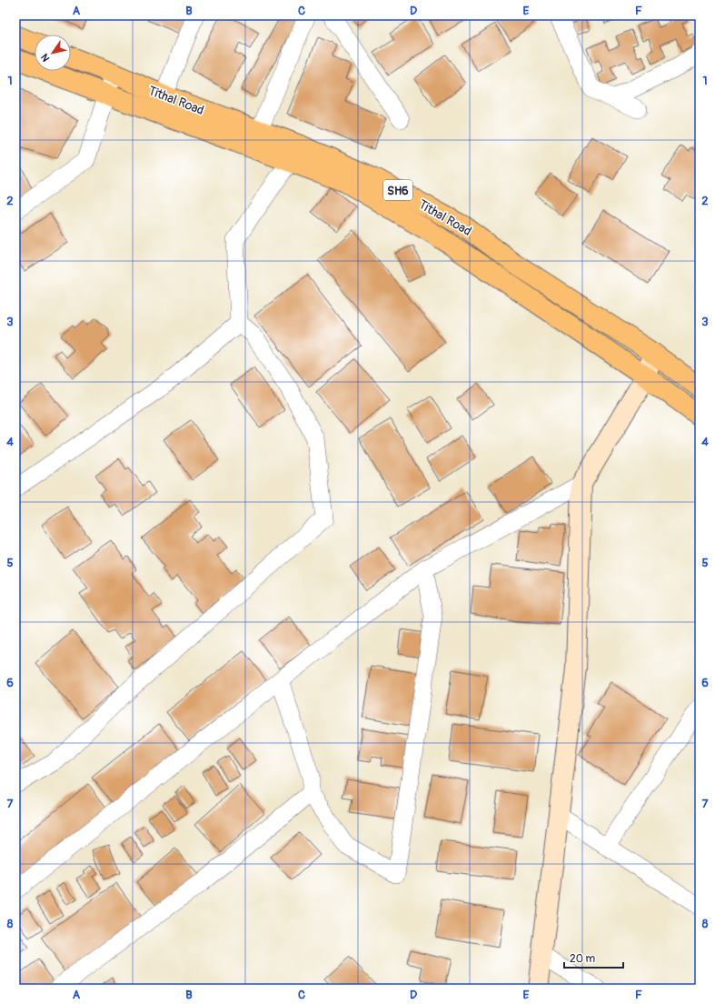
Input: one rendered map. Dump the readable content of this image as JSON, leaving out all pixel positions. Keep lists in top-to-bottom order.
{
  "streets": {
    "main road": ["Tithal Road", "SH6"]
  },
  "scale_bar": "20 m",
  "north": "bottom left",
  "grid": {
    "columns": [
      "A",
      "B",
      "C",
      "D",
      "E",
      "F"
    ],
    "rows": [
      "1",
      "2",
      "3",
      "4",
      "5",
      "6",
      "7",
      "8"
    ]
  }
}
